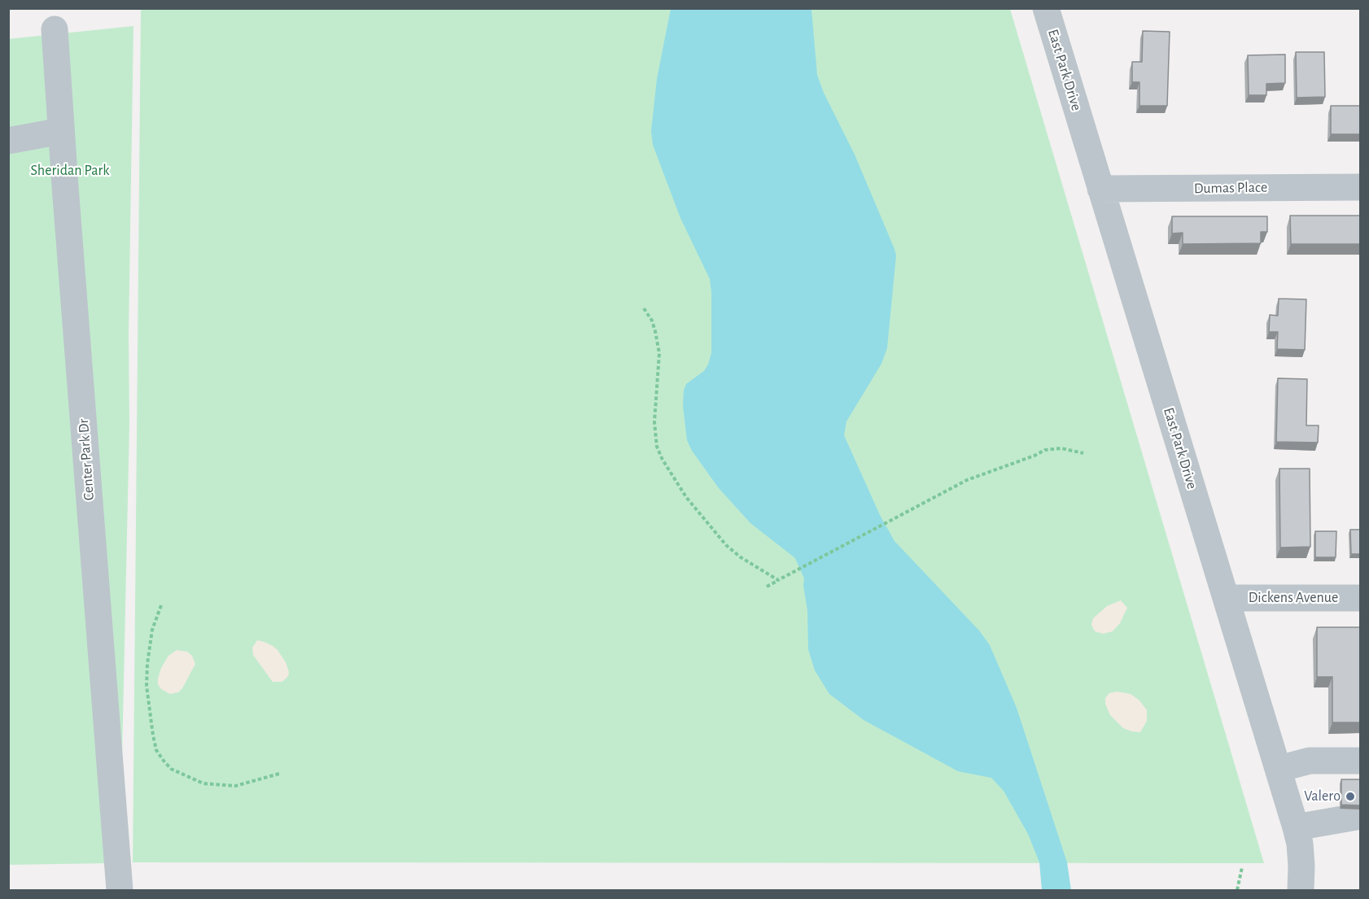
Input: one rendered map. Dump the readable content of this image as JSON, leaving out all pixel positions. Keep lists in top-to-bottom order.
{
  "streets": {
    "street": [
      "East Park Drive",
      "Dumas Place",
      "Center Park Dr",
      "Dickens Avenue"
    ]
  },
  "crossings": [
    ["East Park Drive", "Dumas Place"],
    ["East Park Drive", "Dickens Avenue"]
  ],
  "parks": ["Sheridan Park"],
  "places": ["Valero"]
}
